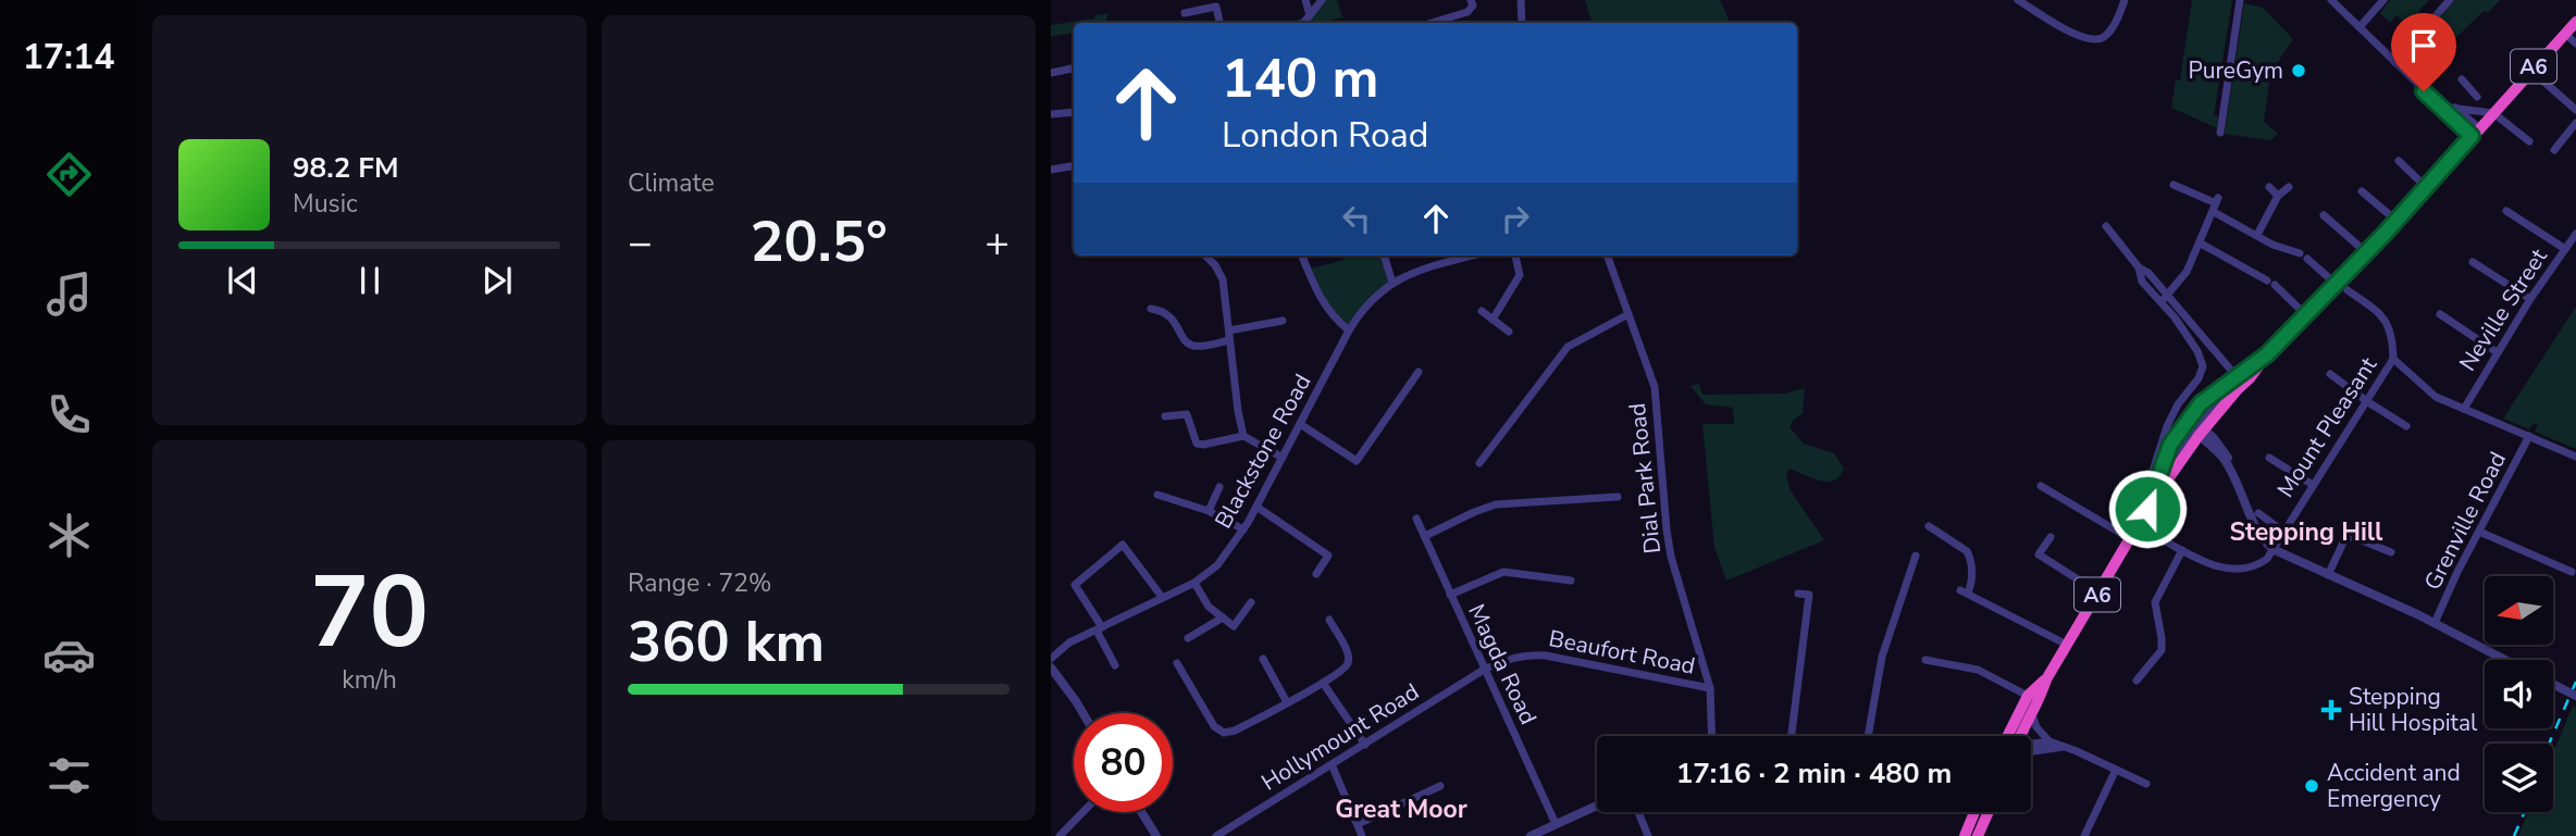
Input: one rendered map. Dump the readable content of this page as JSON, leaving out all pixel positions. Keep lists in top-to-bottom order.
{
  "streets": {
    "highway": ["A6"],
    "street": [
      "Neville Street",
      "Mount Pleasant",
      "Blackstone Road",
      "Dial Park Road",
      "Grenville Road",
      "Beaufort Road",
      "Magda Road",
      "Hollymount Road"
    ]
  },
  "crossings": [
    ["Dial Park Road", "Beaufort Road"],
    ["Beaufort Road", "Magda Road"],
    ["Beaufort Road", "Hollymount Road"],
    ["Magda Road", "Hollymount Road"]
  ],
  "districts": ["Stepping Hill", "Great Moor"],
  "places": {
    "other": ["PureGym", "Accident and Emergency"],
    "health": ["Stepping Hill Hospital"]
  },
  "north": "left",
  "page": {
    "tabs": "17:14",
    "tile": [
      "Climate",
      ["70", "km/h"],
      ["Range · 72%", "360 km"]
    ],
    "turn": ["140 m", "London Road"],
    "song": ["98.2 FM", "Music"],
    "heat": ["−", "20.5°", "+"],
    "limit": "80",
    "trip": "17:16 · 2 min · 480 m"
  }
}
